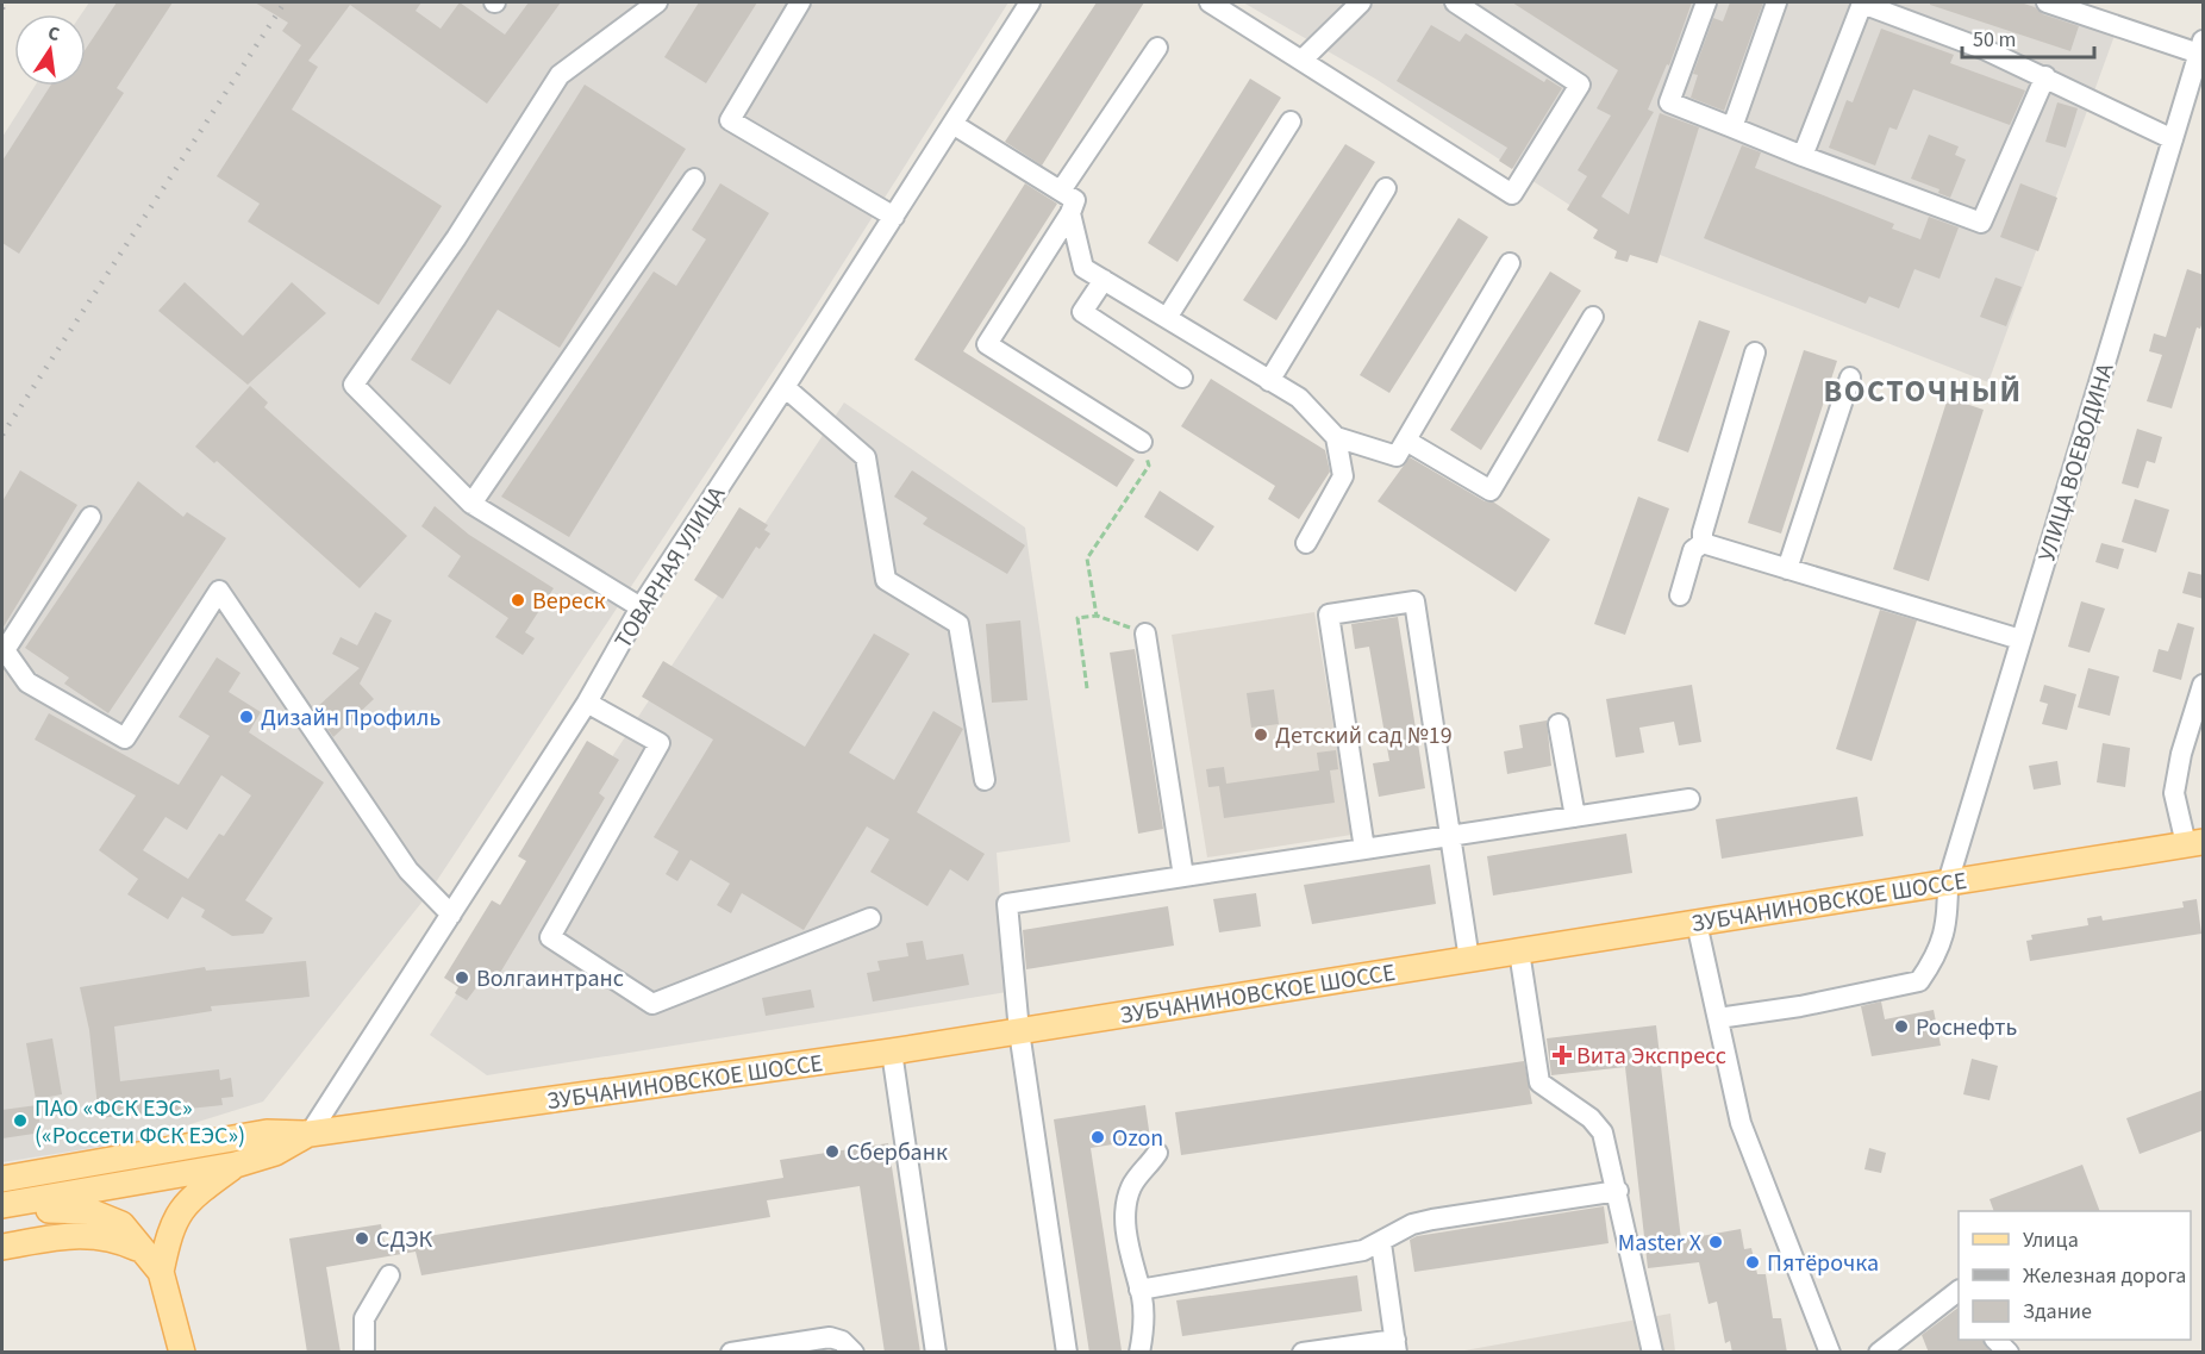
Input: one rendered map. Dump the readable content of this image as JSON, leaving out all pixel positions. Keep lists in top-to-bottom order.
{
  "streets": {
    "main road": ["ЗУБЧАНИНОВСКОЕ ШОССЕ"],
    "street": ["УЛИЦА ВОЕВОДИНА", "ТОВАРНАЯ УЛИЦА"]
  },
  "crossings": [
    ["УЛИЦА ВОЕВОДИНА", "ЗУБЧАНИНОВСКОЕ ШОССЕ"],
    ["ТОВАРНАЯ УЛИЦА", "ЗУБЧАНИНОВСКОЕ ШОССЕ"]
  ],
  "districts": ["ВОСТОЧНЫЙ"],
  "places": {
    "other": [
      "Вереск",
      "Дизайн Профиль",
      "Детский сад №19",
      "Волгаинтранс",
      "Роснефть",
      "ПАО «ФСК ЕЭС» («Россети ФСК ЕЭС»)",
      "Ozon",
      "Сбербанк",
      "СДЭК",
      "Master X",
      "Пятёрочка"
    ],
    "health": ["Вита Экспресс"]
  },
  "legend": ["Улица", "Железная дорога", "Здание"],
  "scale_bar": "50 m",
  "north": "top"
}
